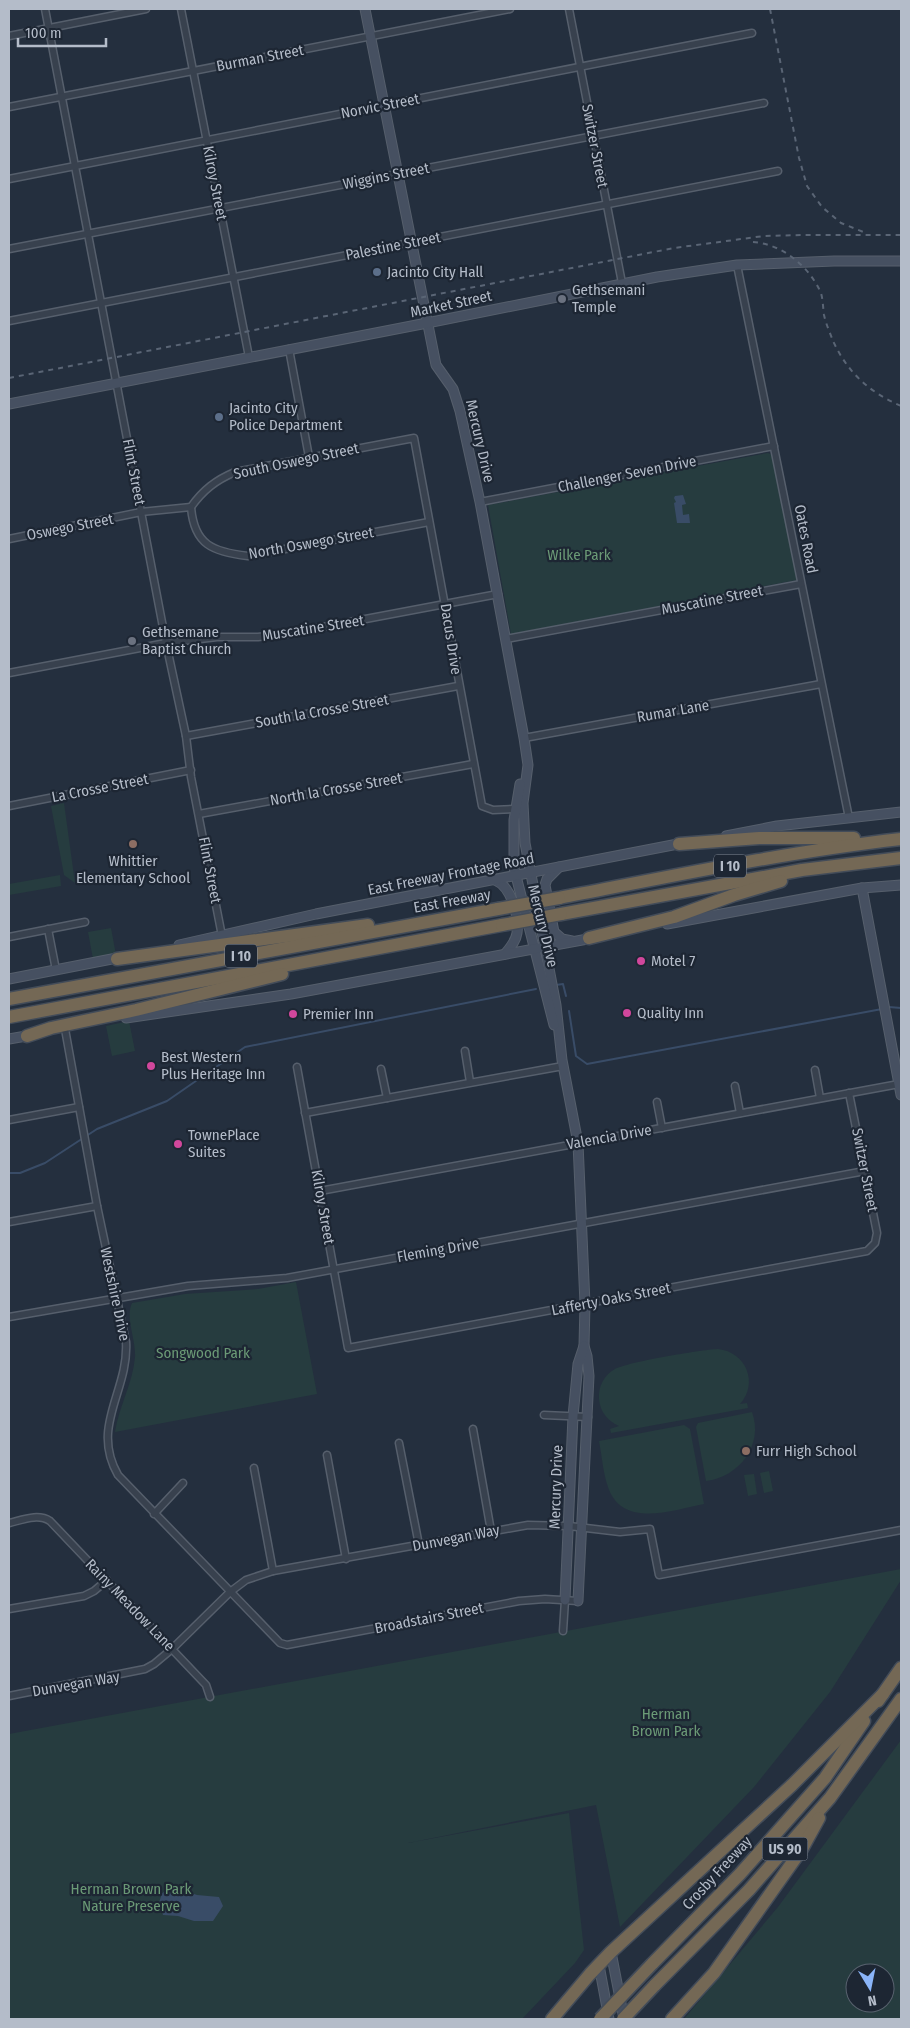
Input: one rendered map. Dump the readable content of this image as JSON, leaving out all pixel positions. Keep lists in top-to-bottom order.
{
  "streets": {
    "highway": [
      "I 10",
      "East Freeway",
      "US 90",
      "Crosby Freeway"
    ],
    "main road": ["Market Street", "Mercury Drive", "East Freeway Frontage Road"],
    "street": [
      "Burman Street",
      "Norvic Street",
      "Switzer Street",
      "Wiggins Street",
      "Kilroy Street",
      "Palestine Street",
      "South Oswego Street",
      "Flint Street",
      "Challenger Seven Drive",
      "Oswego Street",
      "Oates Road",
      "North Oswego Street",
      "Muscatine Street",
      "Dacus Drive",
      "South la Crosse Street",
      "Rumar Lane",
      "La Crosse Street",
      "North la Crosse Street",
      "Valencia Drive",
      "Fleming Drive",
      "Westshire Drive",
      "Lafferty Oaks Street",
      "Dunvegan Way",
      "Rainy Meadow Lane",
      "Broadstairs Street"
    ]
  },
  "crossings": [
    ["Burman Street", "Kilroy Street"],
    ["Burman Street", "Mercury Drive"],
    ["Burman Street", "Flint Street"],
    ["Norvic Street", "Switzer Street"],
    ["Norvic Street", "Kilroy Street"],
    ["Norvic Street", "Mercury Drive"],
    ["Norvic Street", "Flint Street"],
    ["Switzer Street", "Wiggins Street"],
    ["Switzer Street", "Palestine Street"],
    ["Switzer Street", "Market Street"],
    ["Switzer Street", "Valencia Drive"],
    ["Switzer Street", "Fleming Drive"],
    ["Switzer Street", "Lafferty Oaks Street"],
    ["Wiggins Street", "Kilroy Street"],
    ["Wiggins Street", "Mercury Drive"],
    ["Wiggins Street", "Flint Street"],
    ["Kilroy Street", "Palestine Street"],
    ["Kilroy Street", "Market Street"],
    ["Kilroy Street", "Valencia Drive"],
    ["Kilroy Street", "Fleming Drive"],
    ["Kilroy Street", "Lafferty Oaks Street"],
    ["Palestine Street", "Mercury Drive"],
    ["Palestine Street", "Flint Street"],
    ["Market Street", "Mercury Drive"],
    ["Market Street", "Flint Street"],
    ["Market Street", "Oates Road"],
    ["Mercury Drive", "Challenger Seven Drive"],
    ["Mercury Drive", "Muscatine Street"],
    ["Mercury Drive", "Dacus Drive"],
    ["Mercury Drive", "Rumar Lane"],
    ["Mercury Drive", "East Freeway Frontage Road"],
    ["Mercury Drive", "Valencia Drive"],
    ["Mercury Drive", "Fleming Drive"],
    ["Mercury Drive", "Lafferty Oaks Street"],
    ["Mercury Drive", "Dunvegan Way"],
    ["Mercury Drive", "Broadstairs Street"],
    ["South Oswego Street", "Oswego Street"],
    ["South Oswego Street", "North Oswego Street"],
    ["South Oswego Street", "Dacus Drive"],
    ["Flint Street", "Oswego Street"],
    ["Flint Street", "Muscatine Street"],
    ["Flint Street", "South la Crosse Street"],
    ["Flint Street", "La Crosse Street"],
    ["Flint Street", "North la Crosse Street"],
    ["Flint Street", "East Freeway Frontage Road"],
    ["Challenger Seven Drive", "Oates Road"],
    ["Oswego Street", "North Oswego Street"],
    ["Oates Road", "Muscatine Street"],
    ["Oates Road", "Rumar Lane"],
    ["Oates Road", "East Freeway Frontage Road"],
    ["North Oswego Street", "Dacus Drive"],
    ["Muscatine Street", "Dacus Drive"],
    ["Dacus Drive", "South la Crosse Street"],
    ["Dacus Drive", "North la Crosse Street"],
    ["Fleming Drive", "Westshire Drive"],
    ["Westshire Drive", "Dunvegan Way"],
    ["Westshire Drive", "Broadstairs Street"],
    ["Dunvegan Way", "Rainy Meadow Lane"]
  ],
  "parks": [
    "Wilke Park",
    "Songwood Park",
    "Herman Brown Park",
    "Herman Brown Park Nature Preserve"
  ],
  "places": [
    "Jacinto City Hall",
    "Gethsemani Temple",
    "Jacinto City Police Department",
    "Gethsemane Baptist Church",
    "Whittier Elementary School",
    "Motel 7",
    "Quality Inn",
    "Premier Inn",
    "Best Western Plus Heritage Inn",
    "TownePlace Suites",
    "Furr High School"
  ],
  "scale_bar": "100 m",
  "north": "bottom"
}
